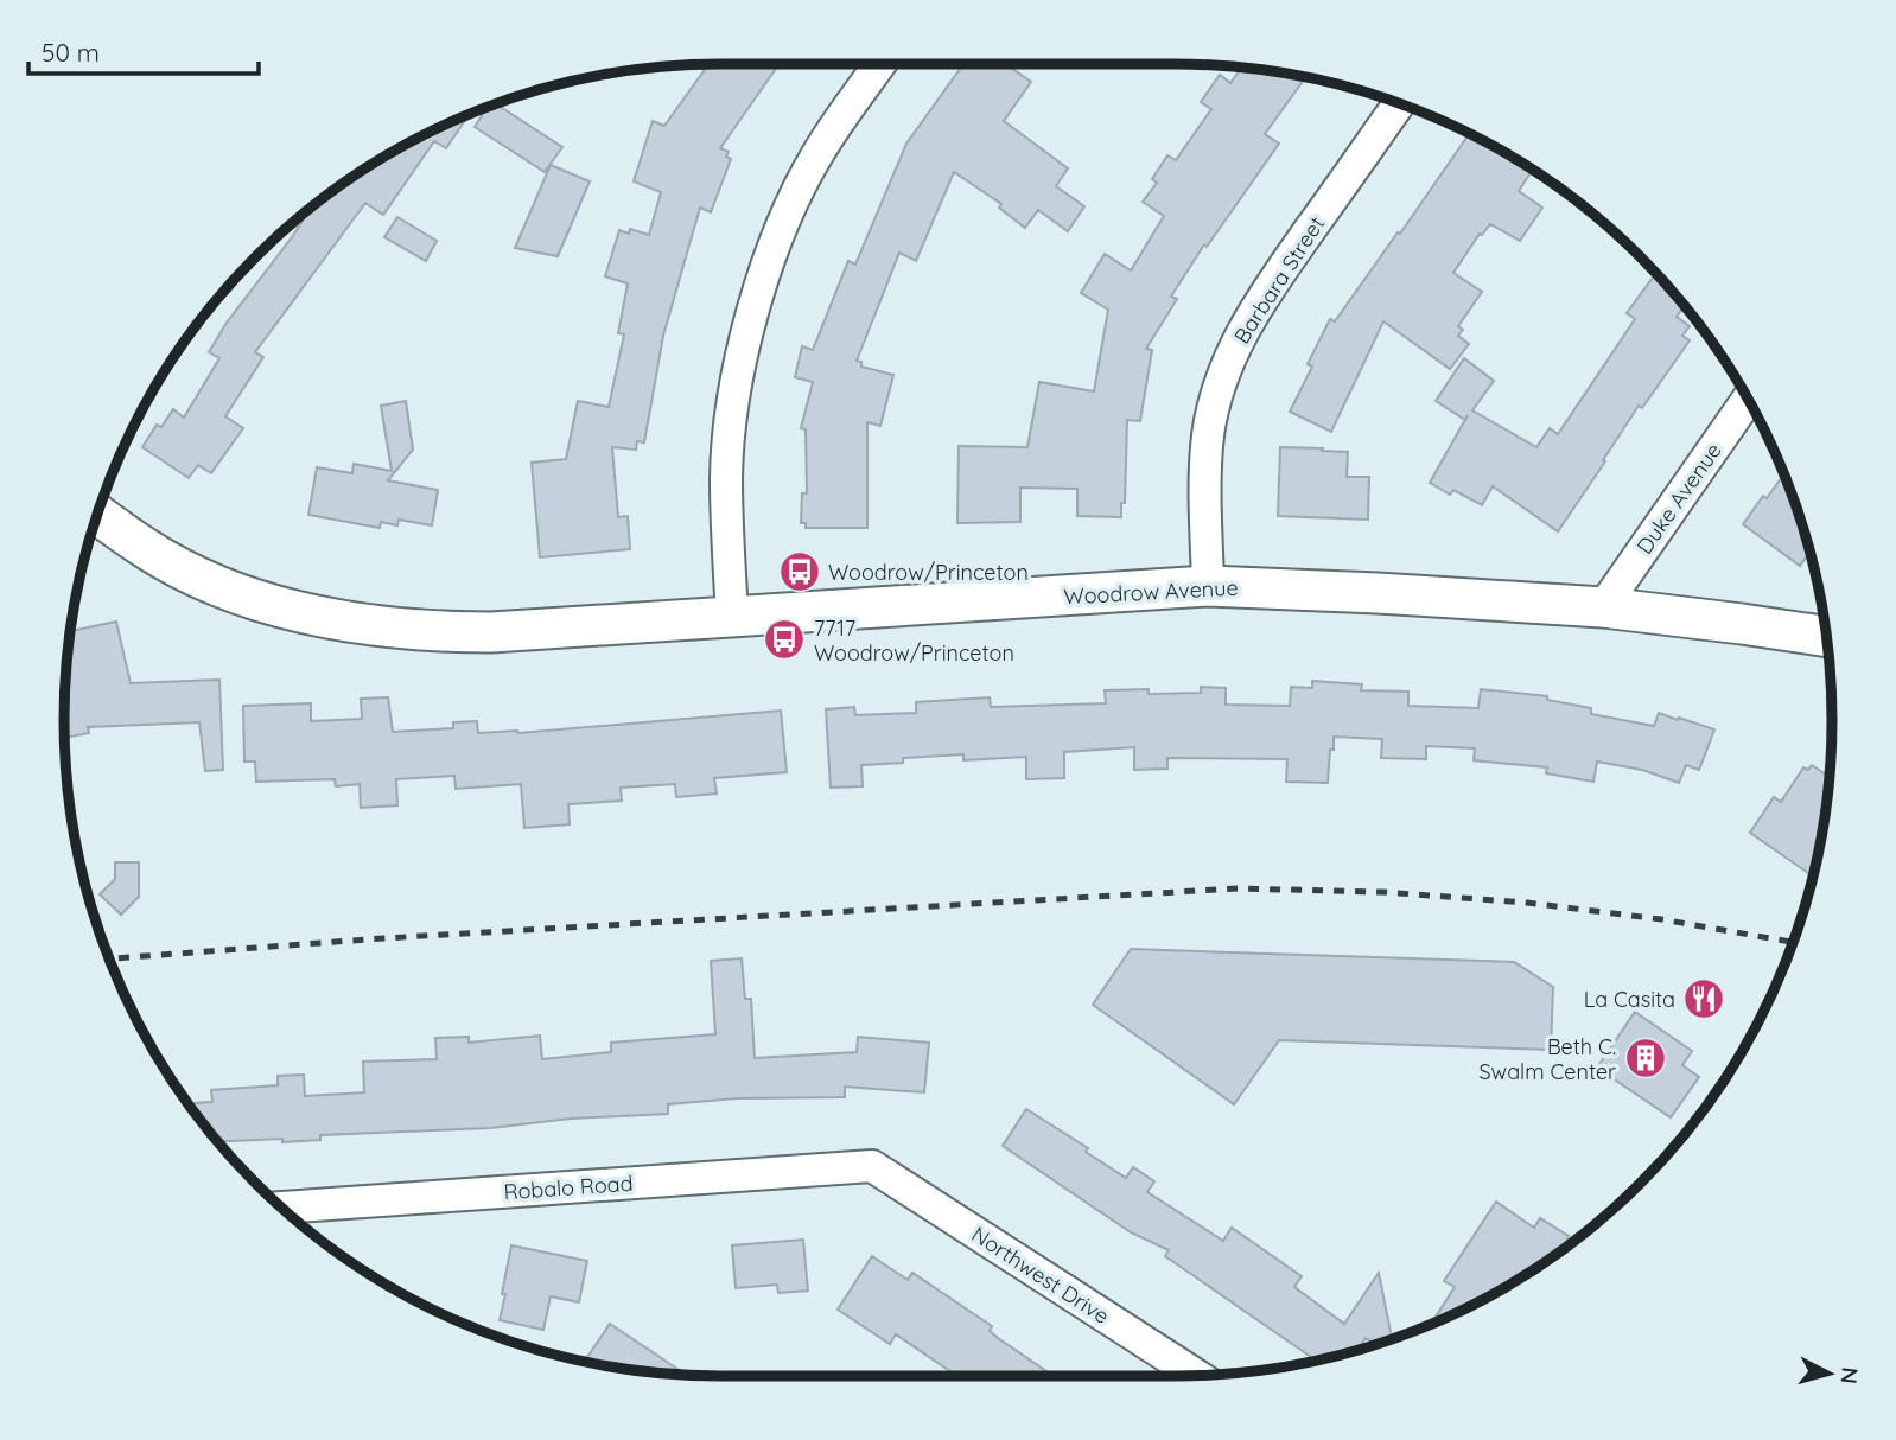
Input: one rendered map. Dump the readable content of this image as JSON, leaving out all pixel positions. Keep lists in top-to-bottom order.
{
  "streets": {
    "street": [
      "Barbara Street",
      "Duke Avenue",
      "Woodrow Avenue",
      "Robalo Road",
      "Northwest Drive"
    ]
  },
  "crossings": [
    ["Barbara Street", "Woodrow Avenue"],
    ["Duke Avenue", "Woodrow Avenue"],
    ["Robalo Road", "Northwest Drive"]
  ],
  "places": {
    "bus stop": ["Woodrow/Princeton", "7717 Woodrow/Princeton"],
    "restaurant": ["La Casita"],
    "building": ["Beth C. Swalm Center"]
  },
  "scale_bar": "50 m",
  "north": "right"
}
